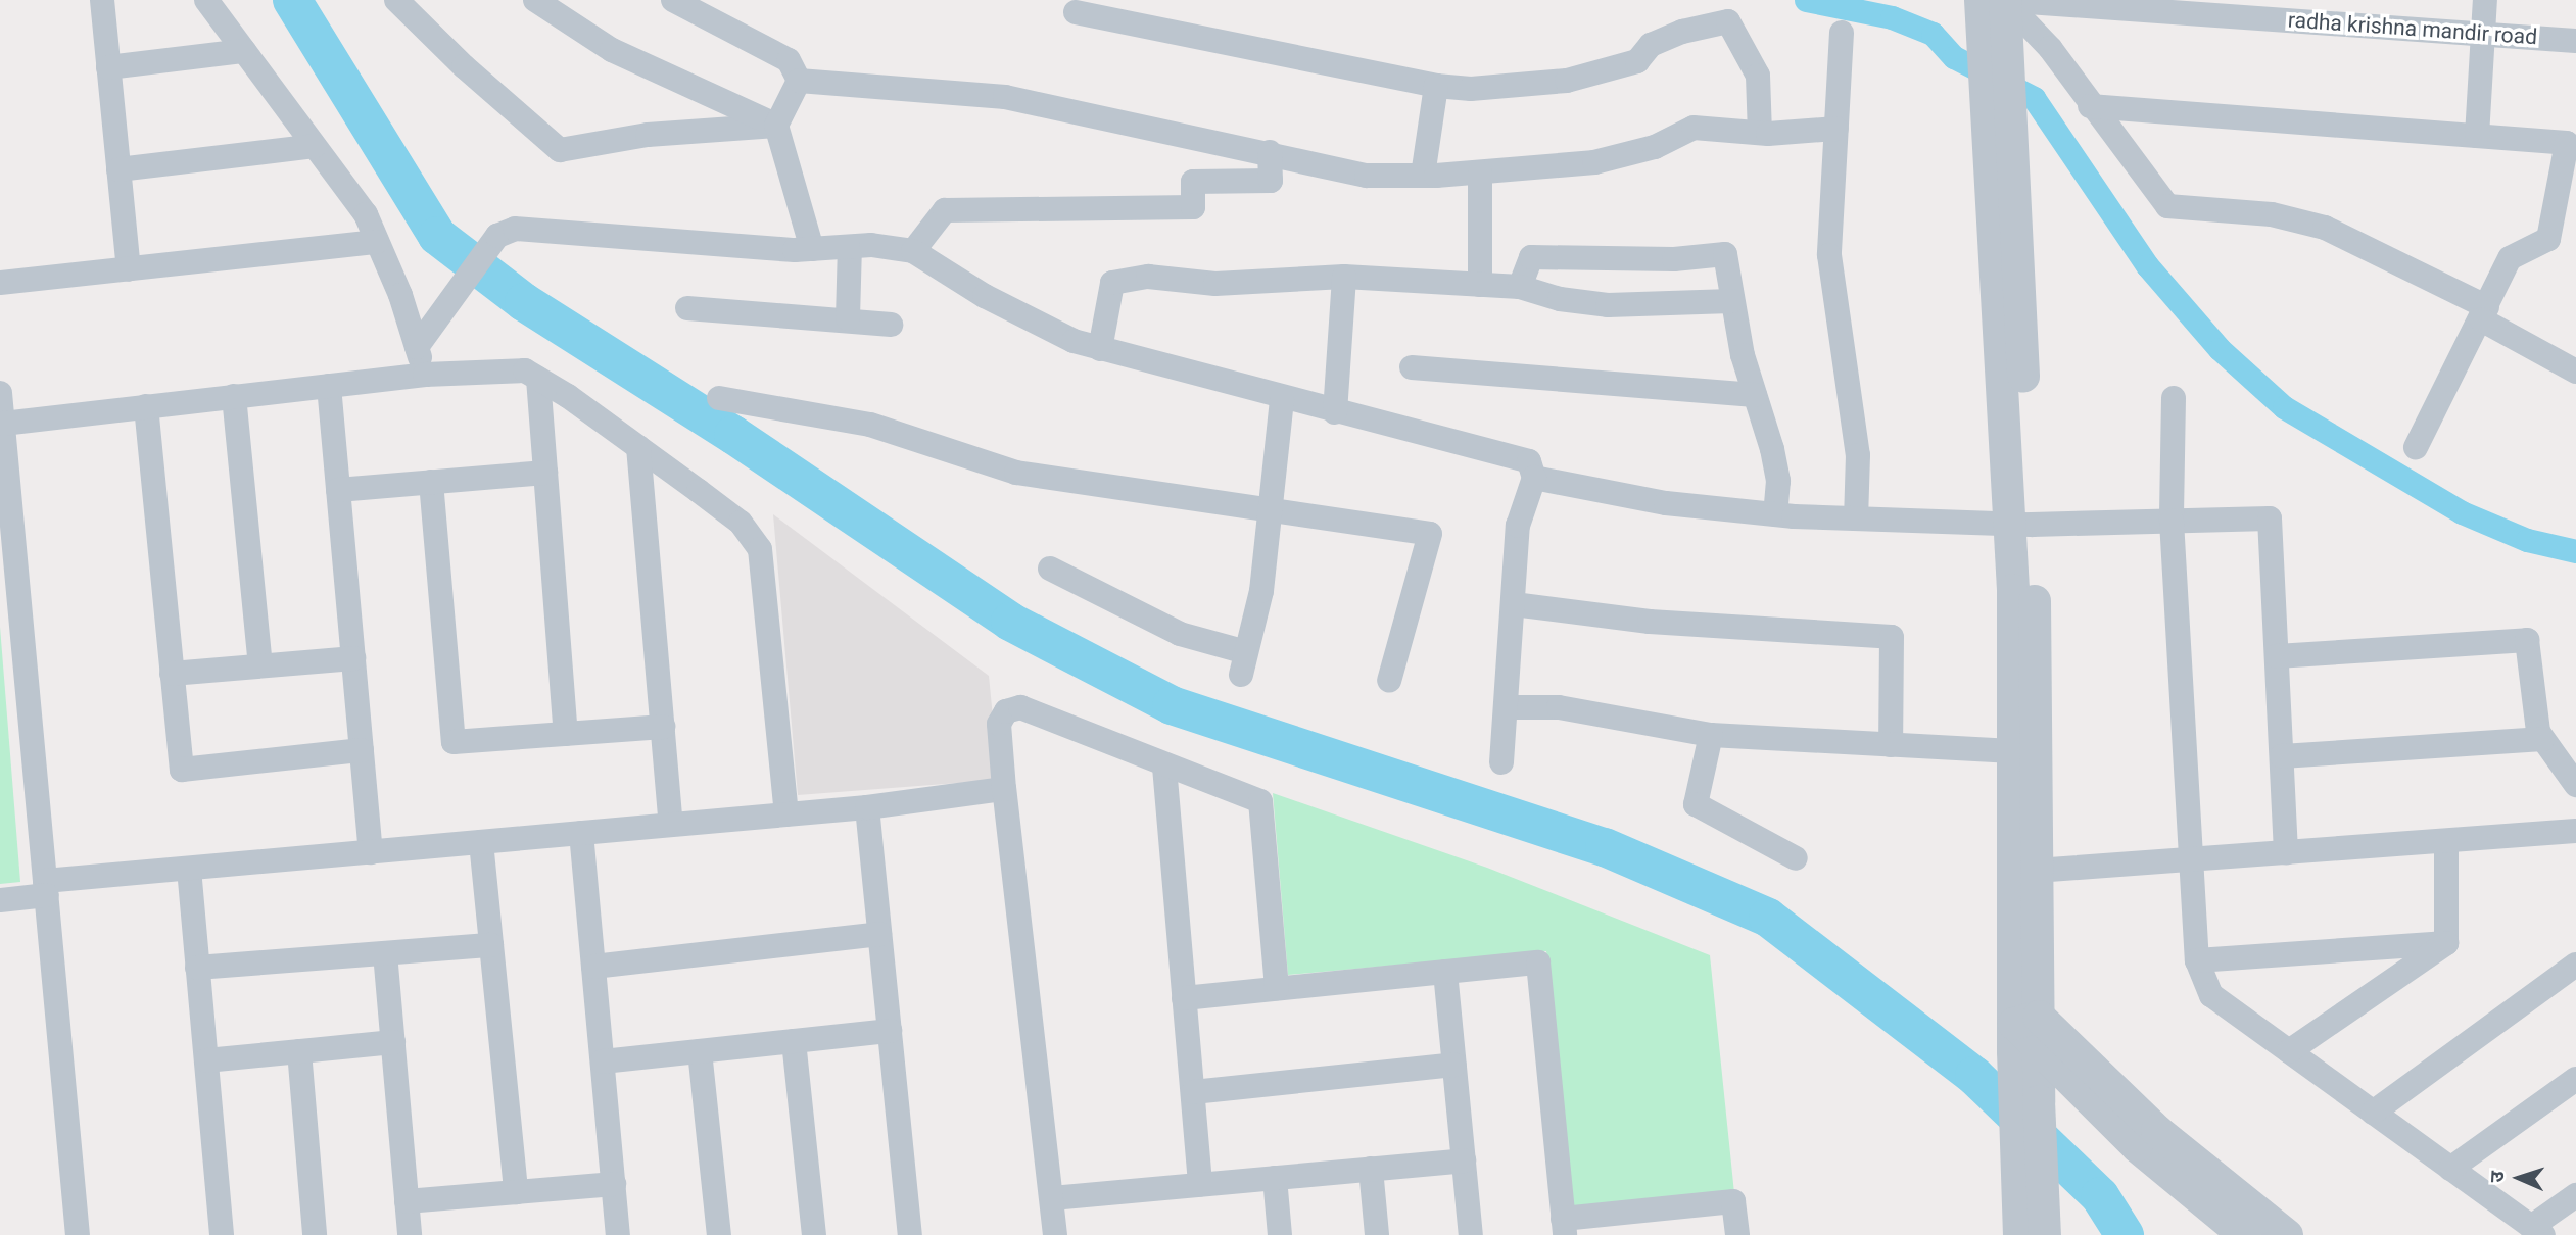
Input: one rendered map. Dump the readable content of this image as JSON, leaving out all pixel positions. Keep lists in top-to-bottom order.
{
  "streets": {
    "street": ["radha krishna mandir road"]
  },
  "north": "left"
}
